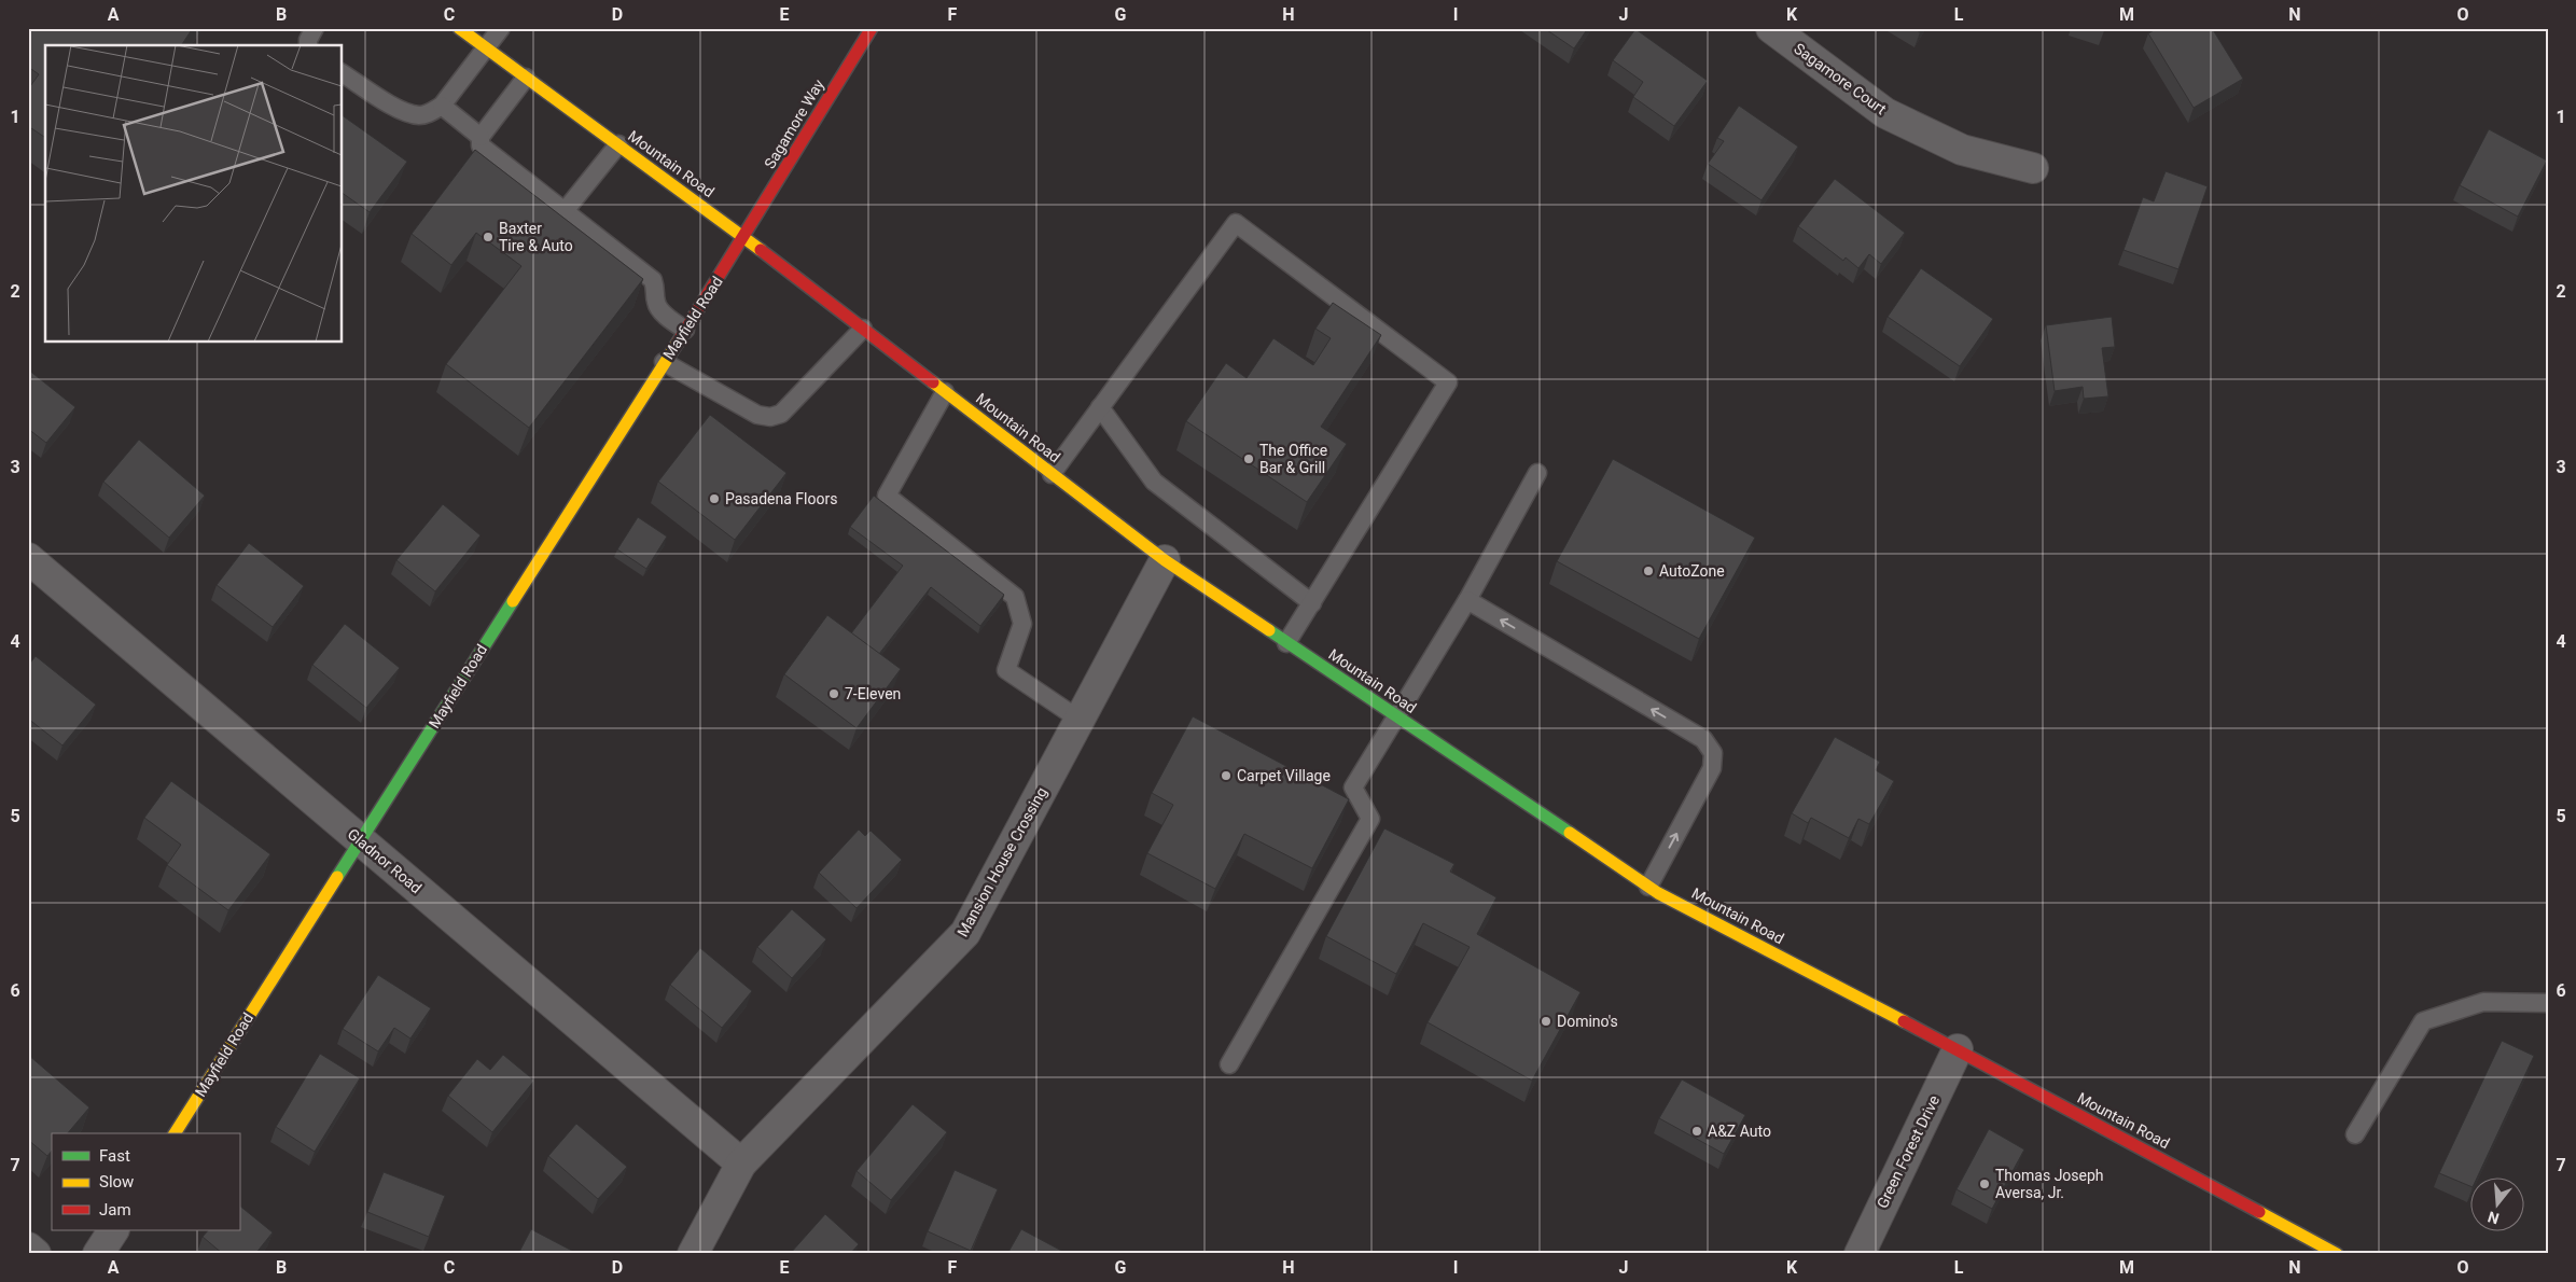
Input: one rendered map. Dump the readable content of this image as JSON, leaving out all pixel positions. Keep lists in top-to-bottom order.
{
  "streets": {
    "main road": ["Sagamore Way", "Mountain Road", "Mayfield Road"],
    "street": [
      "Sagamore Court",
      "Gladnor Road",
      "Mansion House Crossing",
      "Green Forest Drive"
    ]
  },
  "crossings": [
    ["Sagamore Way", "Mountain Road"],
    ["Sagamore Way", "Mayfield Road"],
    ["Mountain Road", "Mayfield Road"],
    ["Mountain Road", "Mansion House Crossing"],
    ["Mountain Road", "Green Forest Drive"],
    ["Mayfield Road", "Gladnor Road"],
    ["Gladnor Road", "Mansion House Crossing"]
  ],
  "places": [
    "Baxter Tire & Auto",
    "The Office Bar & Grill",
    "Pasadena Floors",
    "AutoZone",
    "7-Eleven",
    "Carpet Village",
    "Domino's",
    "A&Z Auto",
    "Thomas Joseph Aversa, Jr."
  ],
  "legend": ["Fast", "Slow", "Jam"],
  "north": "bottom",
  "grid": {
    "columns": [
      "A",
      "B",
      "C",
      "D",
      "E",
      "F",
      "G",
      "H",
      "I",
      "J",
      "K",
      "L",
      "M",
      "N",
      "O"
    ],
    "rows": [
      "1",
      "2",
      "3",
      "4",
      "5",
      "6",
      "7"
    ]
  }
}
